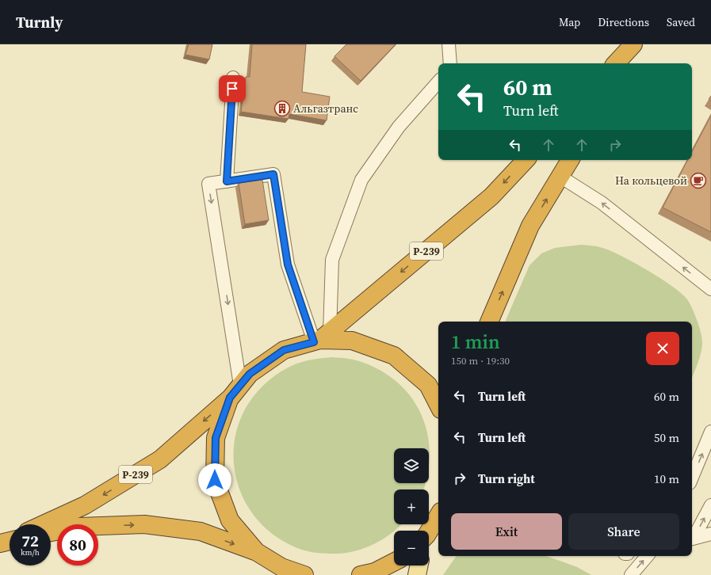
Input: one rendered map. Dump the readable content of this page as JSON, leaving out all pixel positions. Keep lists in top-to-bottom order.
{
  "streets": {
    "highway": ["Р-239"]
  },
  "places": {
    "building": ["Альгазтранс"],
    "cafe": ["На кольцевой"]
  },
  "page": {
    "header": "Turnly",
    "nav": ["Map", "Directions", "Saved"],
    "turn": ["60 m", "Turn left"],
    "heading": ["1 min", "150 m · 19:30"],
    "list": [
      {
        "name": "Turn left",
        "value": "60 m"
      },
      {
        "name": "Turn left",
        "value": "50 m"
      },
      {
        "name": "Turn right",
        "value": "10 m"
      }
    ],
    "map_buttons": ["+", "−"],
    "buttons": ["Exit", "Share"],
    "speed": "72 km/h",
    "limit": "80"
  }
}
